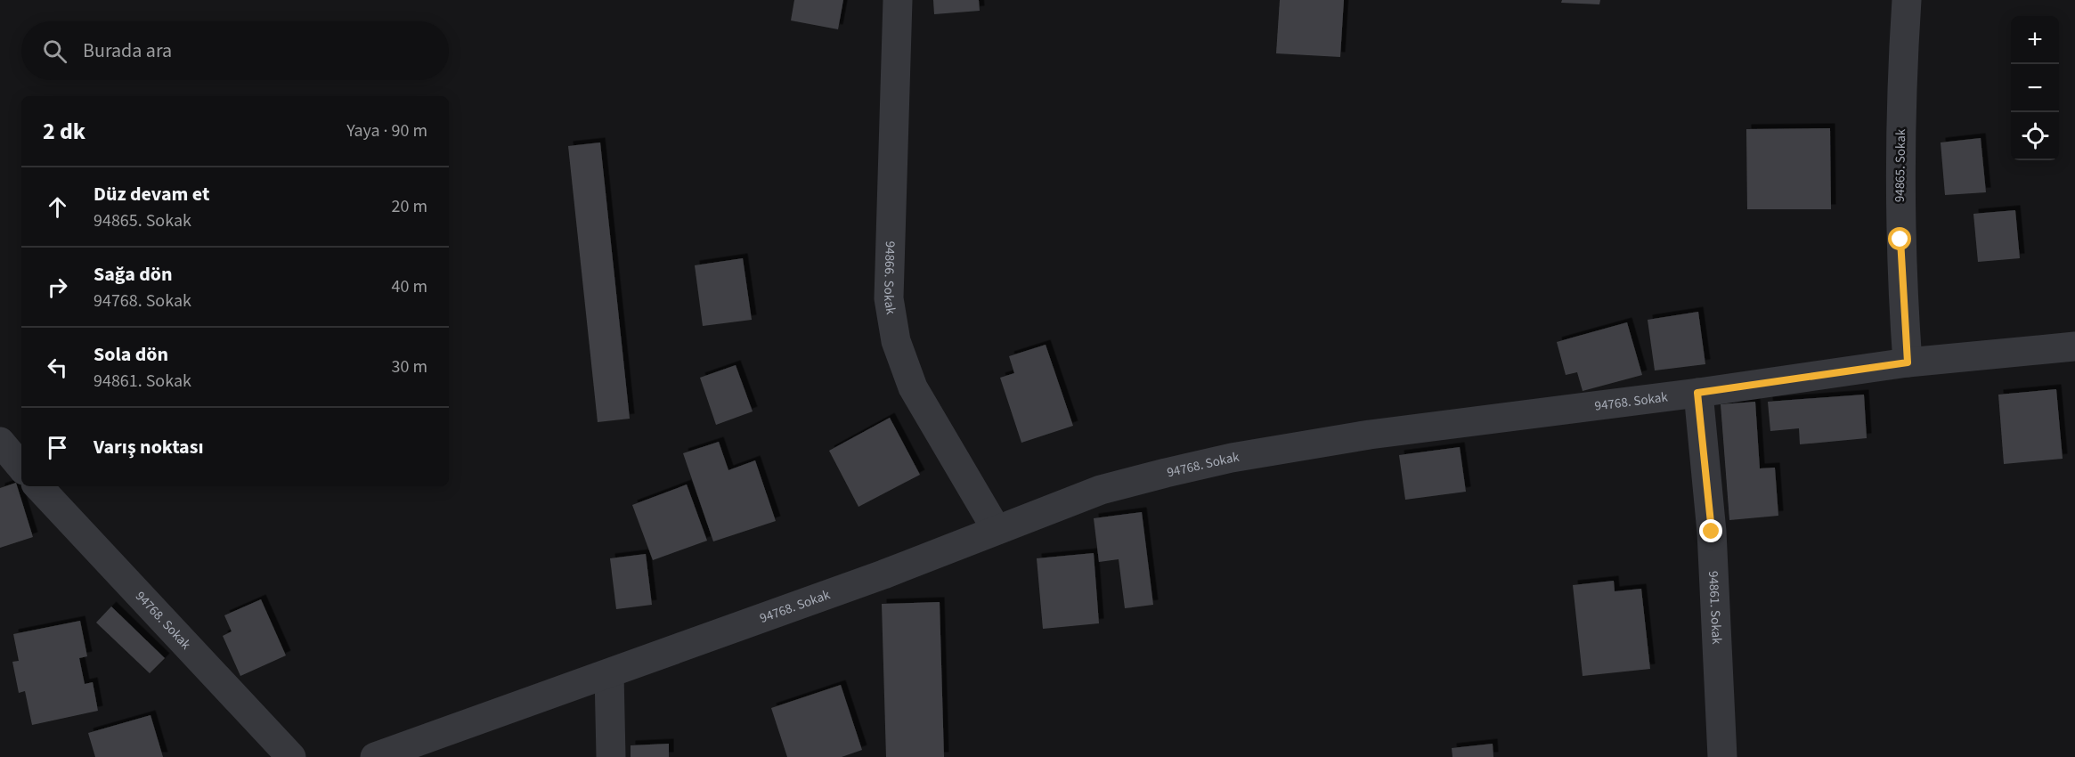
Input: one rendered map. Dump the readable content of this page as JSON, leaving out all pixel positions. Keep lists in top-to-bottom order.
{
  "streets": {
    "street": [
      "94865. Sokak",
      "94866. Sokak",
      "94768. Sokak",
      "94861. Sokak"
    ]
  },
  "crossings": [
    ["94865. Sokak", "94768. Sokak"],
    ["94866. Sokak", "94768. Sokak"],
    ["94768. Sokak", "94861. Sokak"]
  ],
  "page": {
    "map_buttons": ["+", "−"],
    "search": "Burada ara",
    "heading": ["2 dk", "Yaya · 90 m"],
    "list": [
      ["Düz devam et", "94865. Sokak", "20 m"],
      ["Sağa dön", "94768. Sokak", "40 m"],
      ["Sola dön", "94861. Sokak", "30 m"],
      "Varış noktası"
    ]
  }
}
